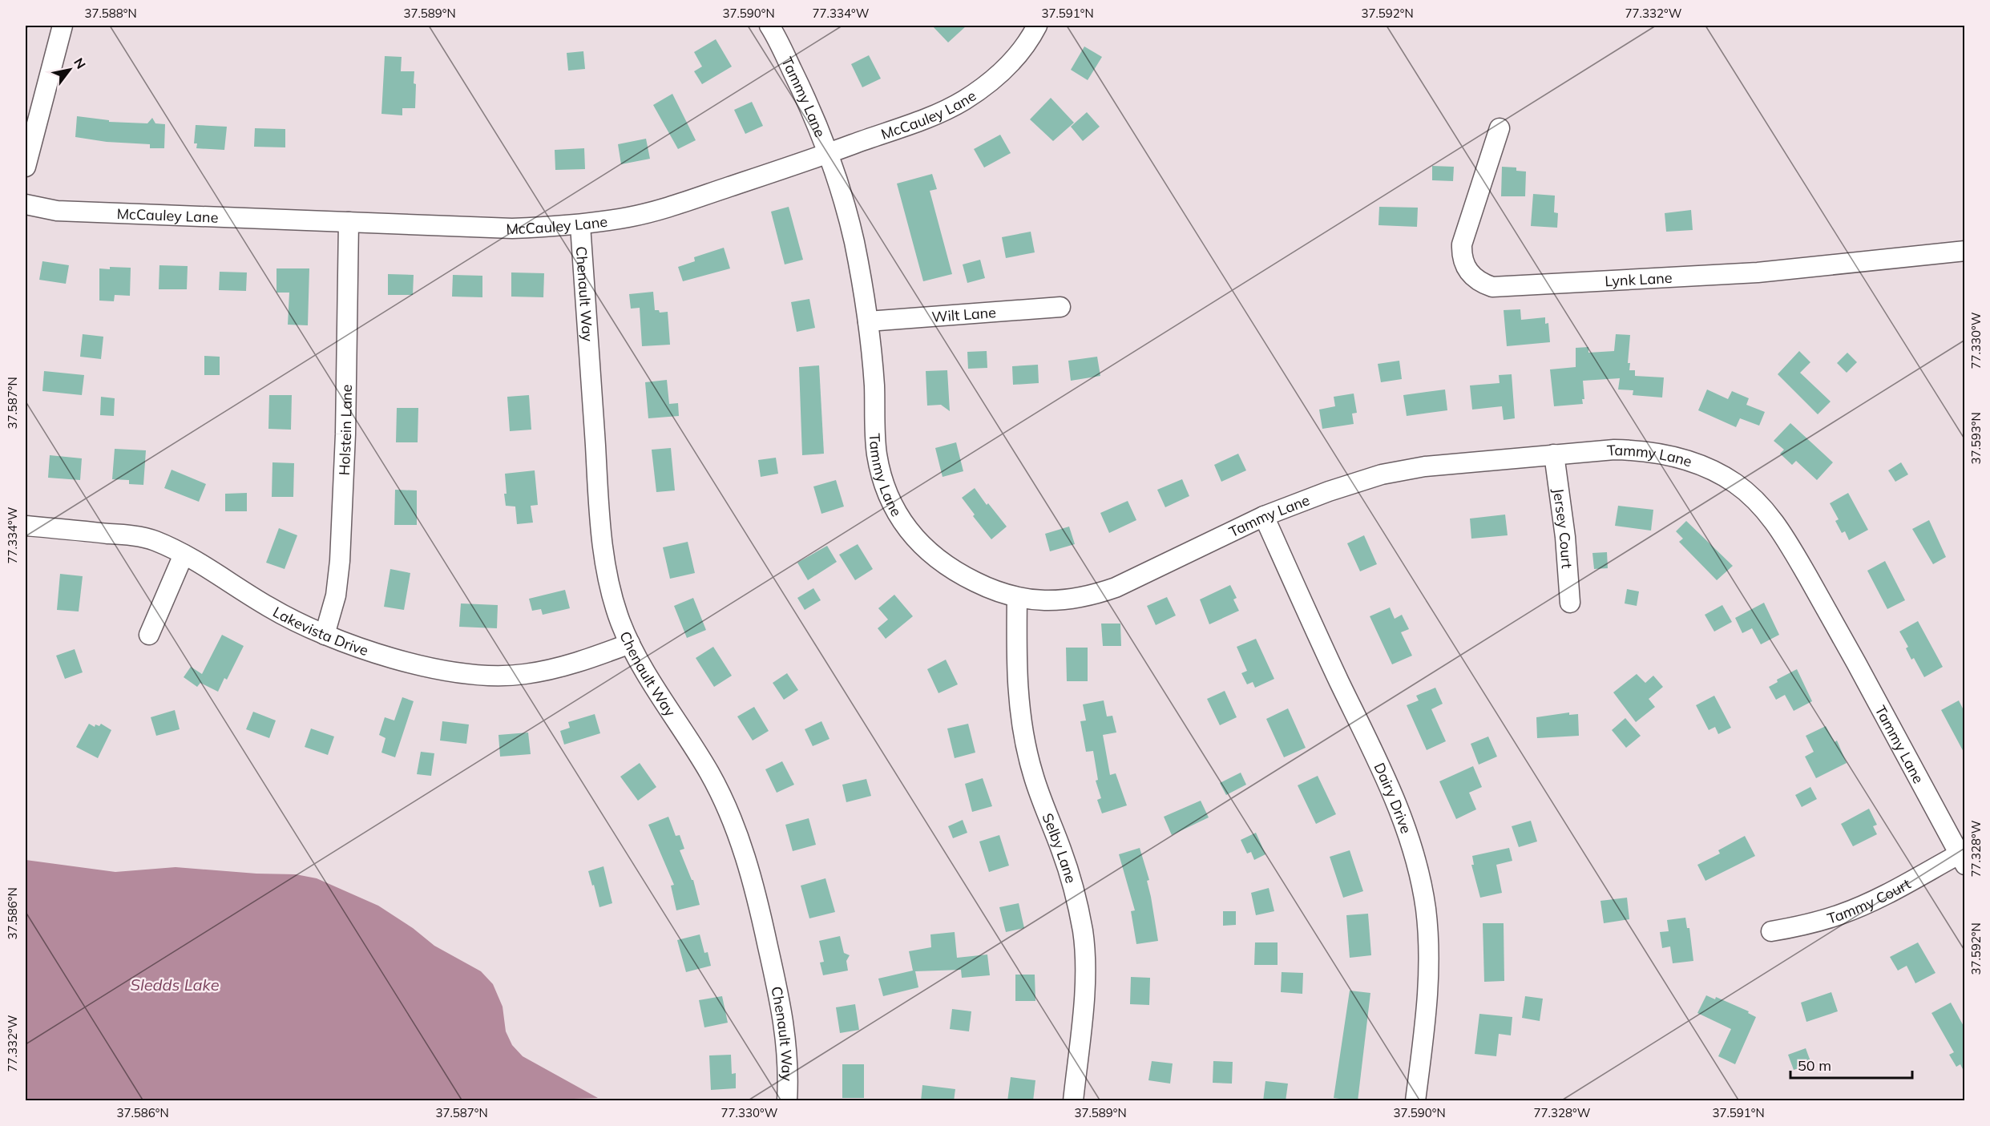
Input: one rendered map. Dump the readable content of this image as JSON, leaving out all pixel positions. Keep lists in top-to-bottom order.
{
  "streets": {
    "street": [
      "Tammy Lane",
      "McCauley Lane",
      "Lynk Lane",
      "Chenault Way",
      "Wilt Lane",
      "Holstein Lane",
      "Jersey Court",
      "Lakevista Drive",
      "Dairy Drive",
      "Selby Lane",
      "Tammy Court"
    ]
  },
  "crossings": [
    ["Tammy Lane", "McCauley Lane"],
    ["Tammy Lane", "Wilt Lane"],
    ["Tammy Lane", "Jersey Court"],
    ["Tammy Lane", "Dairy Drive"],
    ["Tammy Lane", "Selby Lane"],
    ["Tammy Lane", "Tammy Court"],
    ["McCauley Lane", "Chenault Way"],
    ["McCauley Lane", "Holstein Lane"],
    ["Chenault Way", "Lakevista Drive"],
    ["Holstein Lane", "Lakevista Drive"]
  ],
  "water": ["Sledds Lake"],
  "scale_bar": "50 m",
  "north": "top right",
  "coordinates": [
    "37.588°N",
    "37.589°N",
    "37.590°N",
    "77.334°W",
    "37.591°N",
    "37.592°N",
    "77.332°W",
    "77.330°W",
    "37.587°N",
    "37.593°N",
    "77.328°W",
    "37.586°N"
  ]
}
